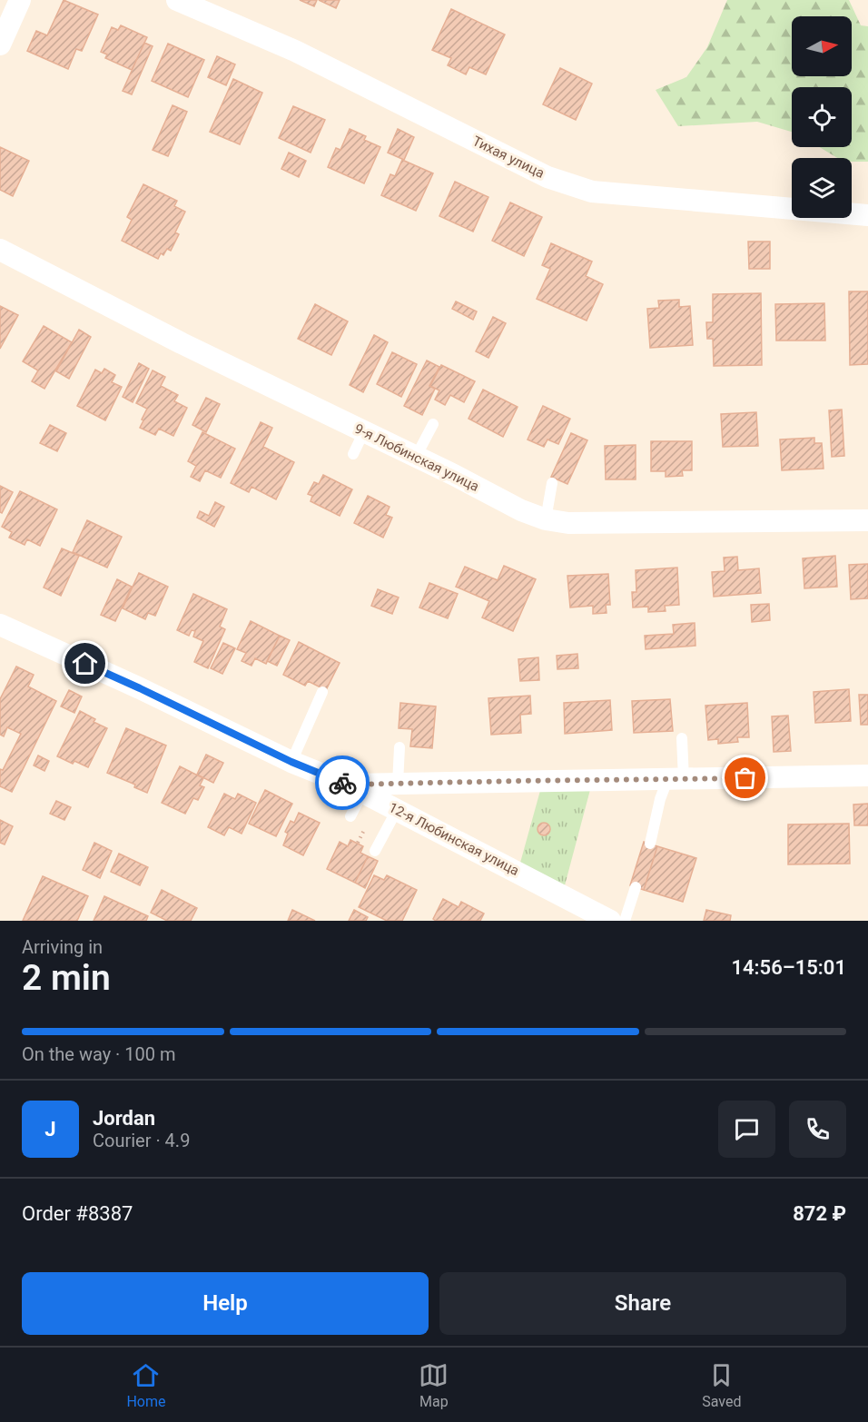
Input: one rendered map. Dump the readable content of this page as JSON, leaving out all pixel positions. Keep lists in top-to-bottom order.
{
  "streets": {
    "street": ["Тихая улица", "9-я Любинская улица", "12-я Любинская улица"]
  },
  "north": "right",
  "page": {
    "heading": ["2 min", "Arriving in", "14:56–15:01"],
    "panel": [
      "Jordan",
      "Courier · 4.9",
      "Order #8387",
      "872 ₽"
    ],
    "bar": "On the way · 100 m",
    "round": "J",
    "buttons": ["Help", "Share"],
    "tabs": ["Home", "Map", "Saved"]
  }
}
